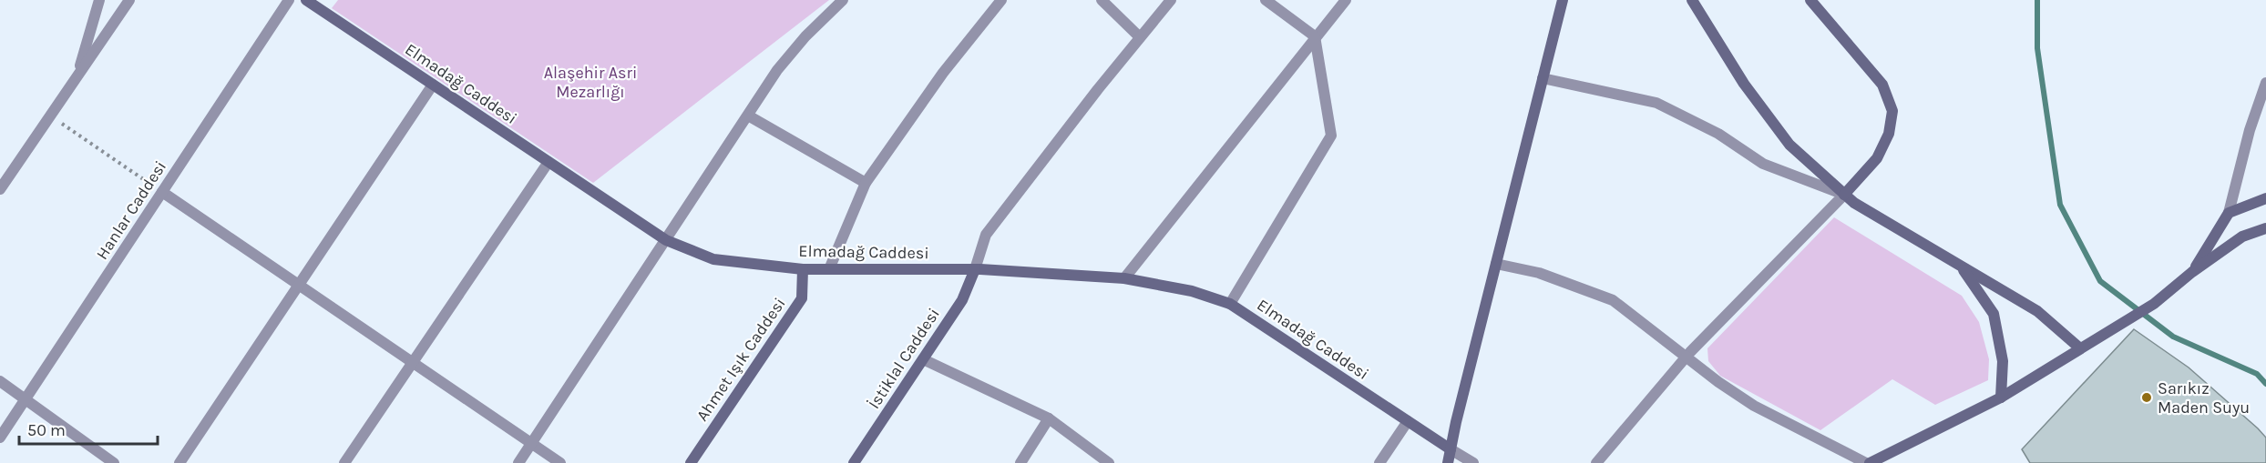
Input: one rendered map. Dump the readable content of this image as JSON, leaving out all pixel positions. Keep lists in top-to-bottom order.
{
  "streets": {
    "street": [
      "Elmadağ Caddesi",
      "Hanlar Caddesi",
      "İstiklal Caddesi",
      "Ahmet Işık Caddesi"
    ]
  },
  "crossings": [
    ["Elmadağ Caddesi", "İstiklal Caddesi"],
    ["Elmadağ Caddesi", "Ahmet Işık Caddesi"]
  ],
  "parks": ["Alaşehir Asri Mezarlığı"],
  "places": ["Sarıkız Maden Suyu"],
  "scale_bar": "50 m"
}
